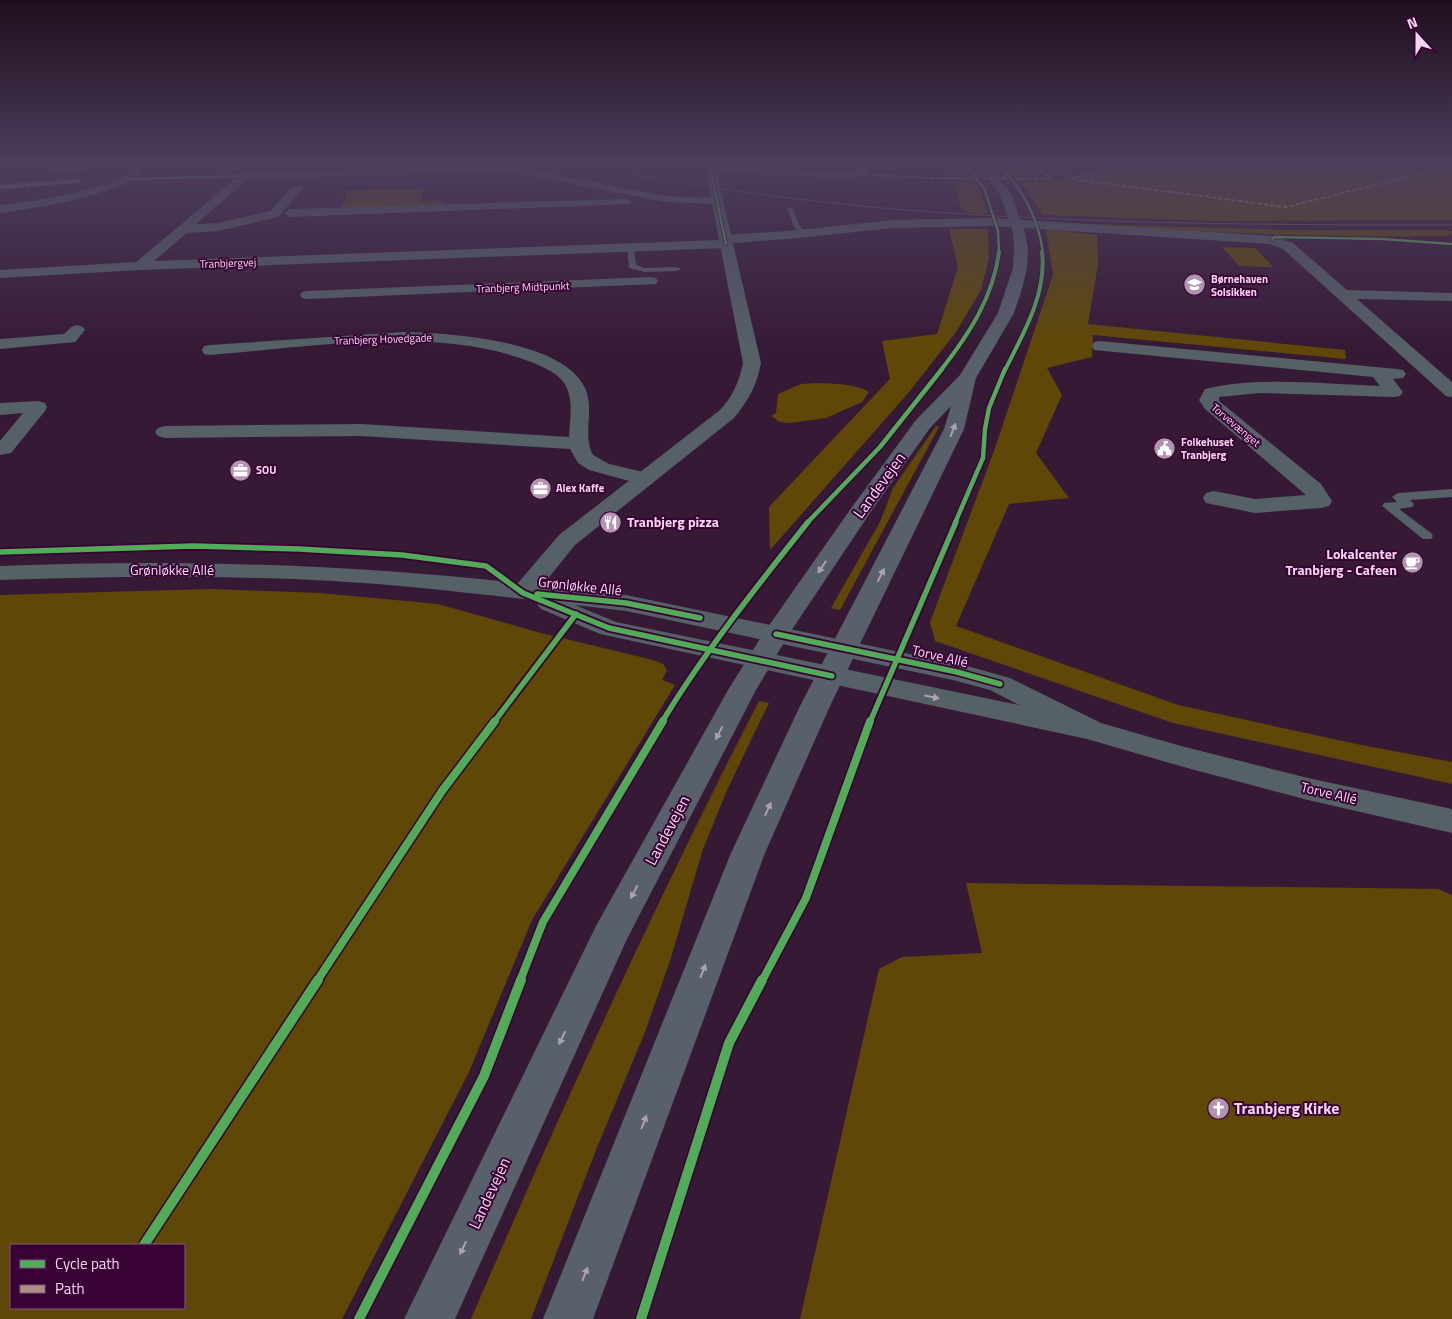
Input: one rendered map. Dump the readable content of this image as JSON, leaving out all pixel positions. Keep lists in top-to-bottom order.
{
  "streets": {
    "main road": ["Landevejen"],
    "street": [
      "Tranbjergvej",
      "Tranbjerg Midtpunkt",
      "Tranbjerg Hovedgade",
      "Torvevænget",
      "Grønløkke Allé",
      "Torve Allé"
    ]
  },
  "crossings": [
    ["Landevejen", "Grønløkke Allé"],
    ["Landevejen", "Torve Allé"],
    ["Grønløkke Allé", "Torve Allé"]
  ],
  "places": {
    "school or university": ["Børnehaven Solsikken"],
    "public building": ["Folkehuset Tranbjerg"],
    "office": ["SOU", "Alex Kaffe"],
    "restaurant": ["Tranbjerg pizza"],
    "cafe": ["Lokalcenter Tranbjerg - Cafeen"],
    "church": ["Tranbjerg Kirke"]
  },
  "legend": ["Cycle path", "Path"],
  "north": "top"
}
